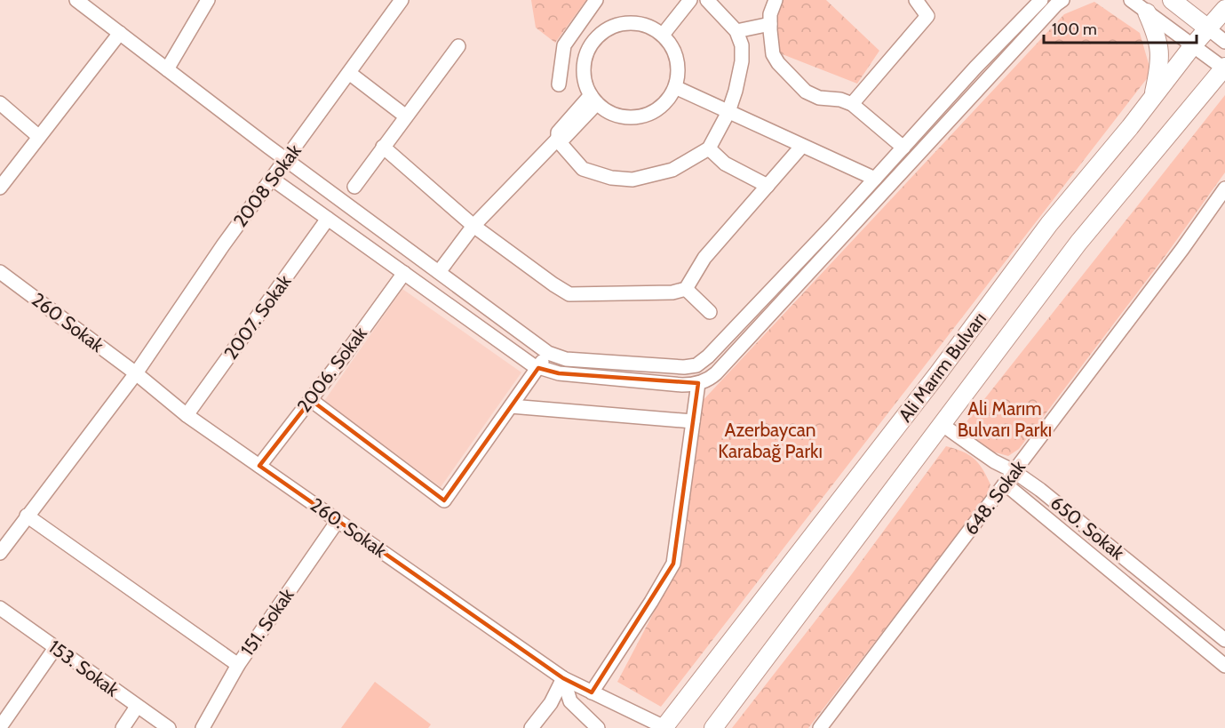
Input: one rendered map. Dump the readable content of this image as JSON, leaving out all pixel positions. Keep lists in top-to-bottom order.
{
  "streets": {
    "main road": ["Ali Marım Bulvarı"],
    "street": [
      "2008 Sokak",
      "2007. Sokak",
      "260 Sokak",
      "2006. Sokak",
      "648. Sokak",
      "260. Sokak",
      "650. Sokak",
      "151. Sokak",
      "153. Sokak"
    ]
  },
  "crossings": [
    ["2008 Sokak", "260 Sokak"],
    ["2008 Sokak", "260. Sokak"],
    ["2007. Sokak", "260. Sokak"],
    ["260 Sokak", "260. Sokak"],
    ["Ali Marım Bulvarı", "260. Sokak"],
    ["Ali Marım Bulvarı", "650. Sokak"],
    ["2006. Sokak", "260. Sokak"],
    ["648. Sokak", "650. Sokak"],
    ["260. Sokak", "151. Sokak"]
  ],
  "parks": ["Ali Marım Bulvarı Parkı", "Azerbaycan Karabağ Parkı"],
  "scale_bar": "100 m"
}
